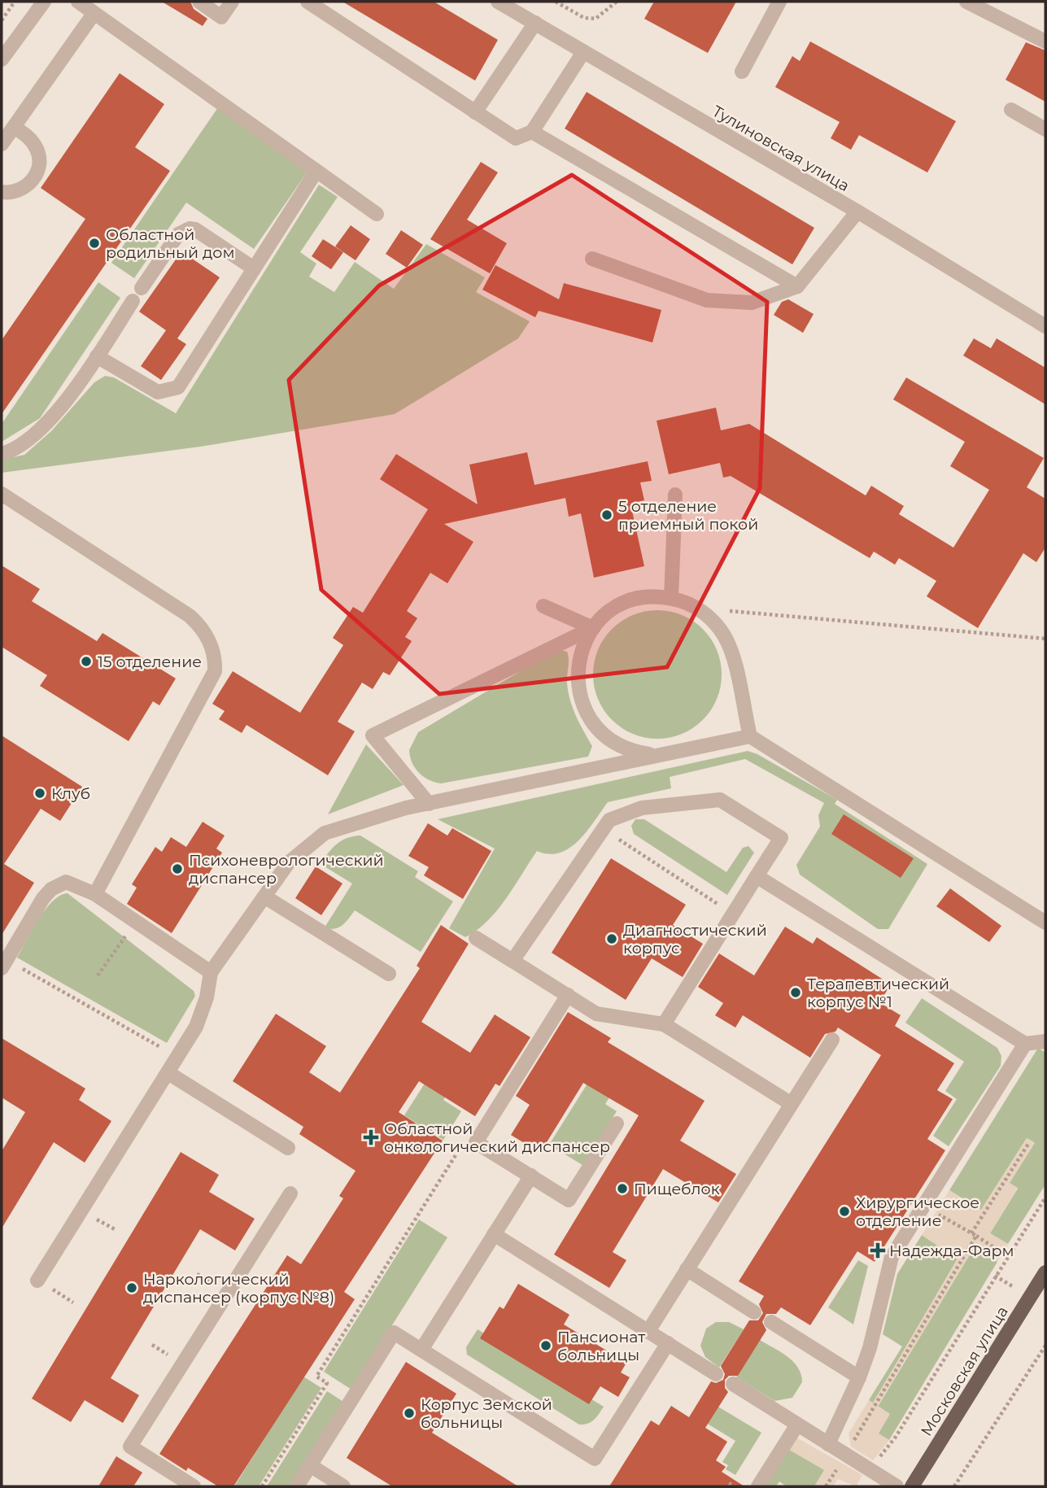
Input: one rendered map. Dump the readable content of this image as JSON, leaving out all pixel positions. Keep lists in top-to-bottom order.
{
  "streets": {
    "main road": ["Московская улица"],
    "street": ["Тулиновская улица"]
  },
  "places": {
    "other": [
      "Областной родильный дом",
      "5 отделение приемный покой",
      "15 отделение",
      "Клуб",
      "Психоневрологический диспансер",
      "Диагностический корпус",
      "Терапевтический корпус №1",
      "Пищеблок",
      "Хирургическое отделение",
      "Наркологический диспансер (корпус №8)",
      "Пансионат больницы",
      "Корпус Земской больницы"
    ],
    "health": ["Областной онкологический диспансер", "Надежда-Фарм"]
  }
}
